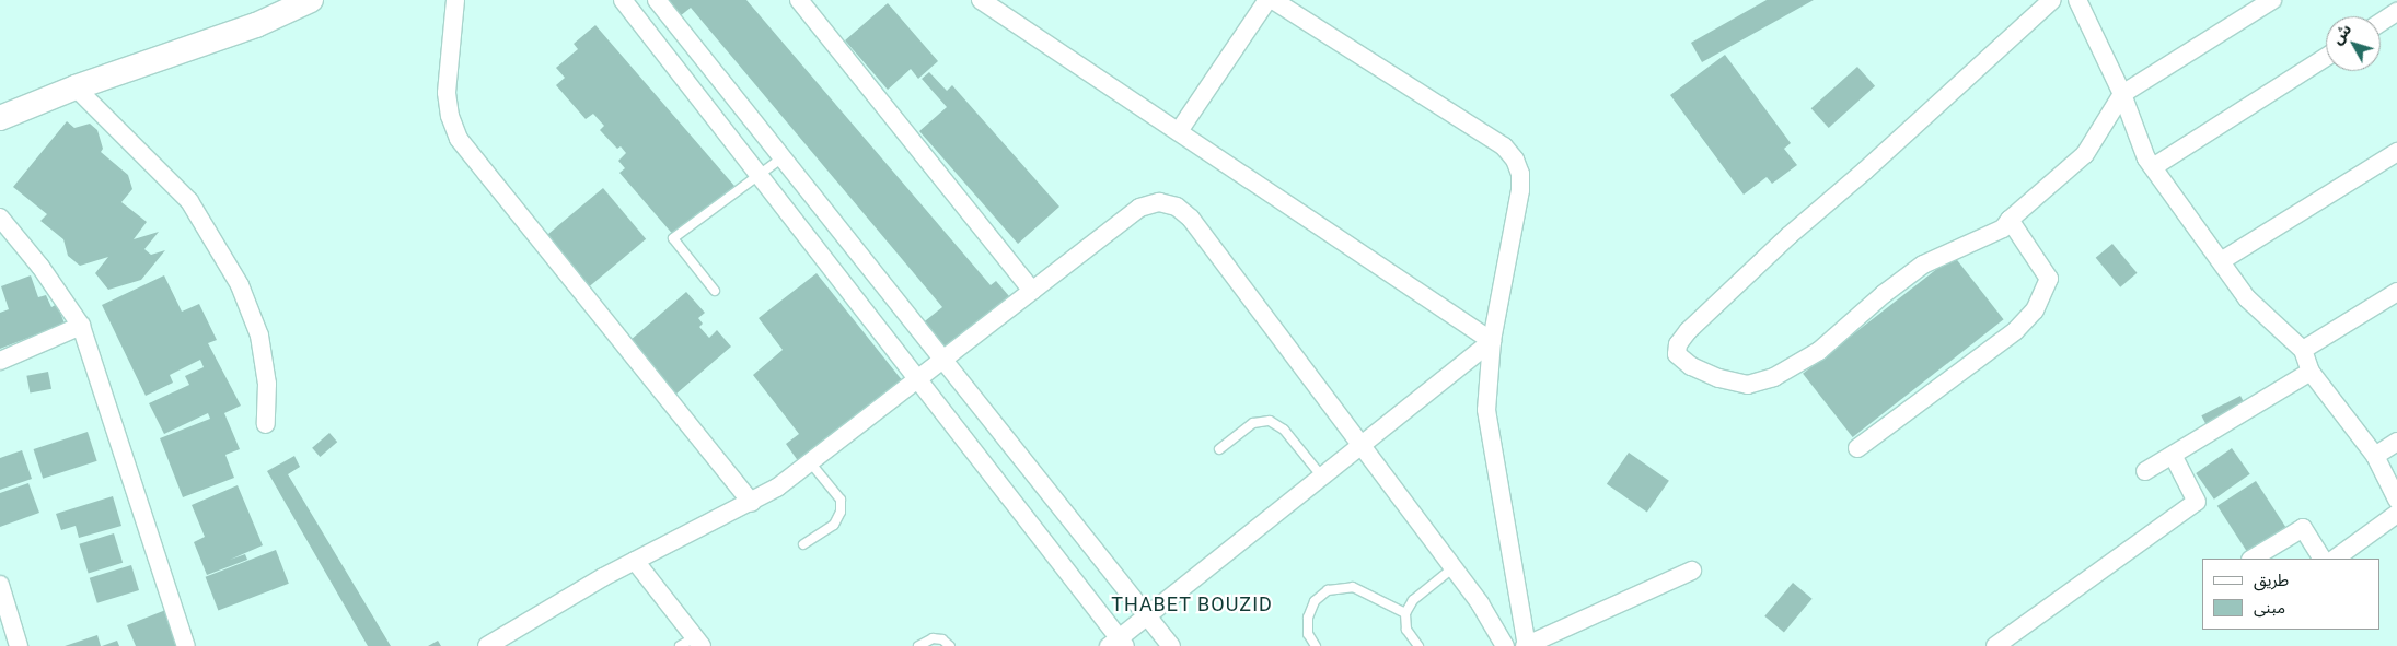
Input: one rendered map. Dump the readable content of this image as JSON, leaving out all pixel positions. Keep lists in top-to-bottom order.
{
  "districts": ["THABET BOUZID"],
  "legend": ["طريق", "مبنى"],
  "north": "top left"
}
